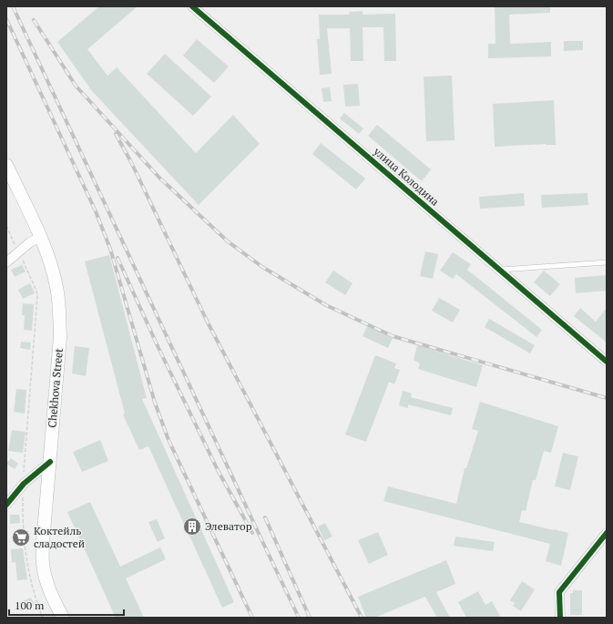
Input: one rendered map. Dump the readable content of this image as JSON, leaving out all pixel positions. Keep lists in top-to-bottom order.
{
  "streets": {
    "main road": ["Chekhova Street"],
    "street": ["улица Колодина"]
  },
  "places": {
    "building": ["Элеватор"],
    "supermarket": ["Коктейль сладостей"]
  },
  "scale_bar": "100 m"
}
